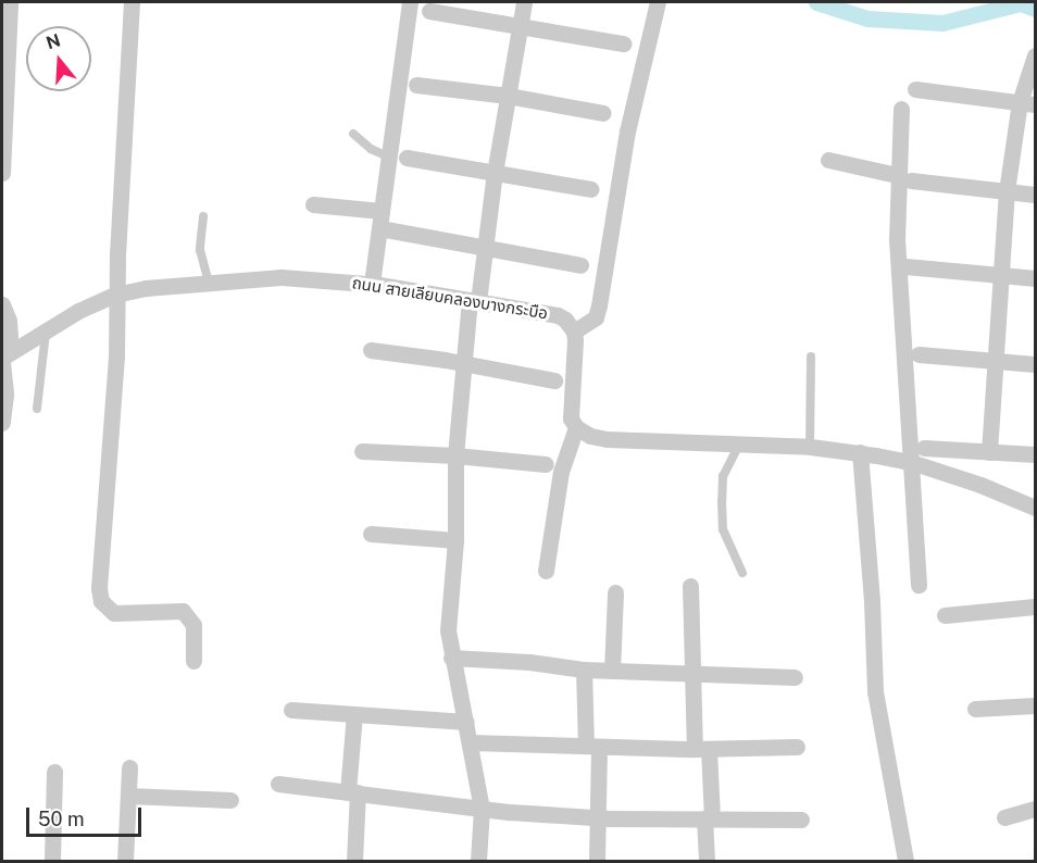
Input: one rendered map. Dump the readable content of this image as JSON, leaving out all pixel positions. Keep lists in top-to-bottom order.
{
  "streets": {
    "street": ["ถนน สายเลียบคลองบางกระบือ"]
  },
  "scale_bar": "50 m",
  "north": "top"
}
